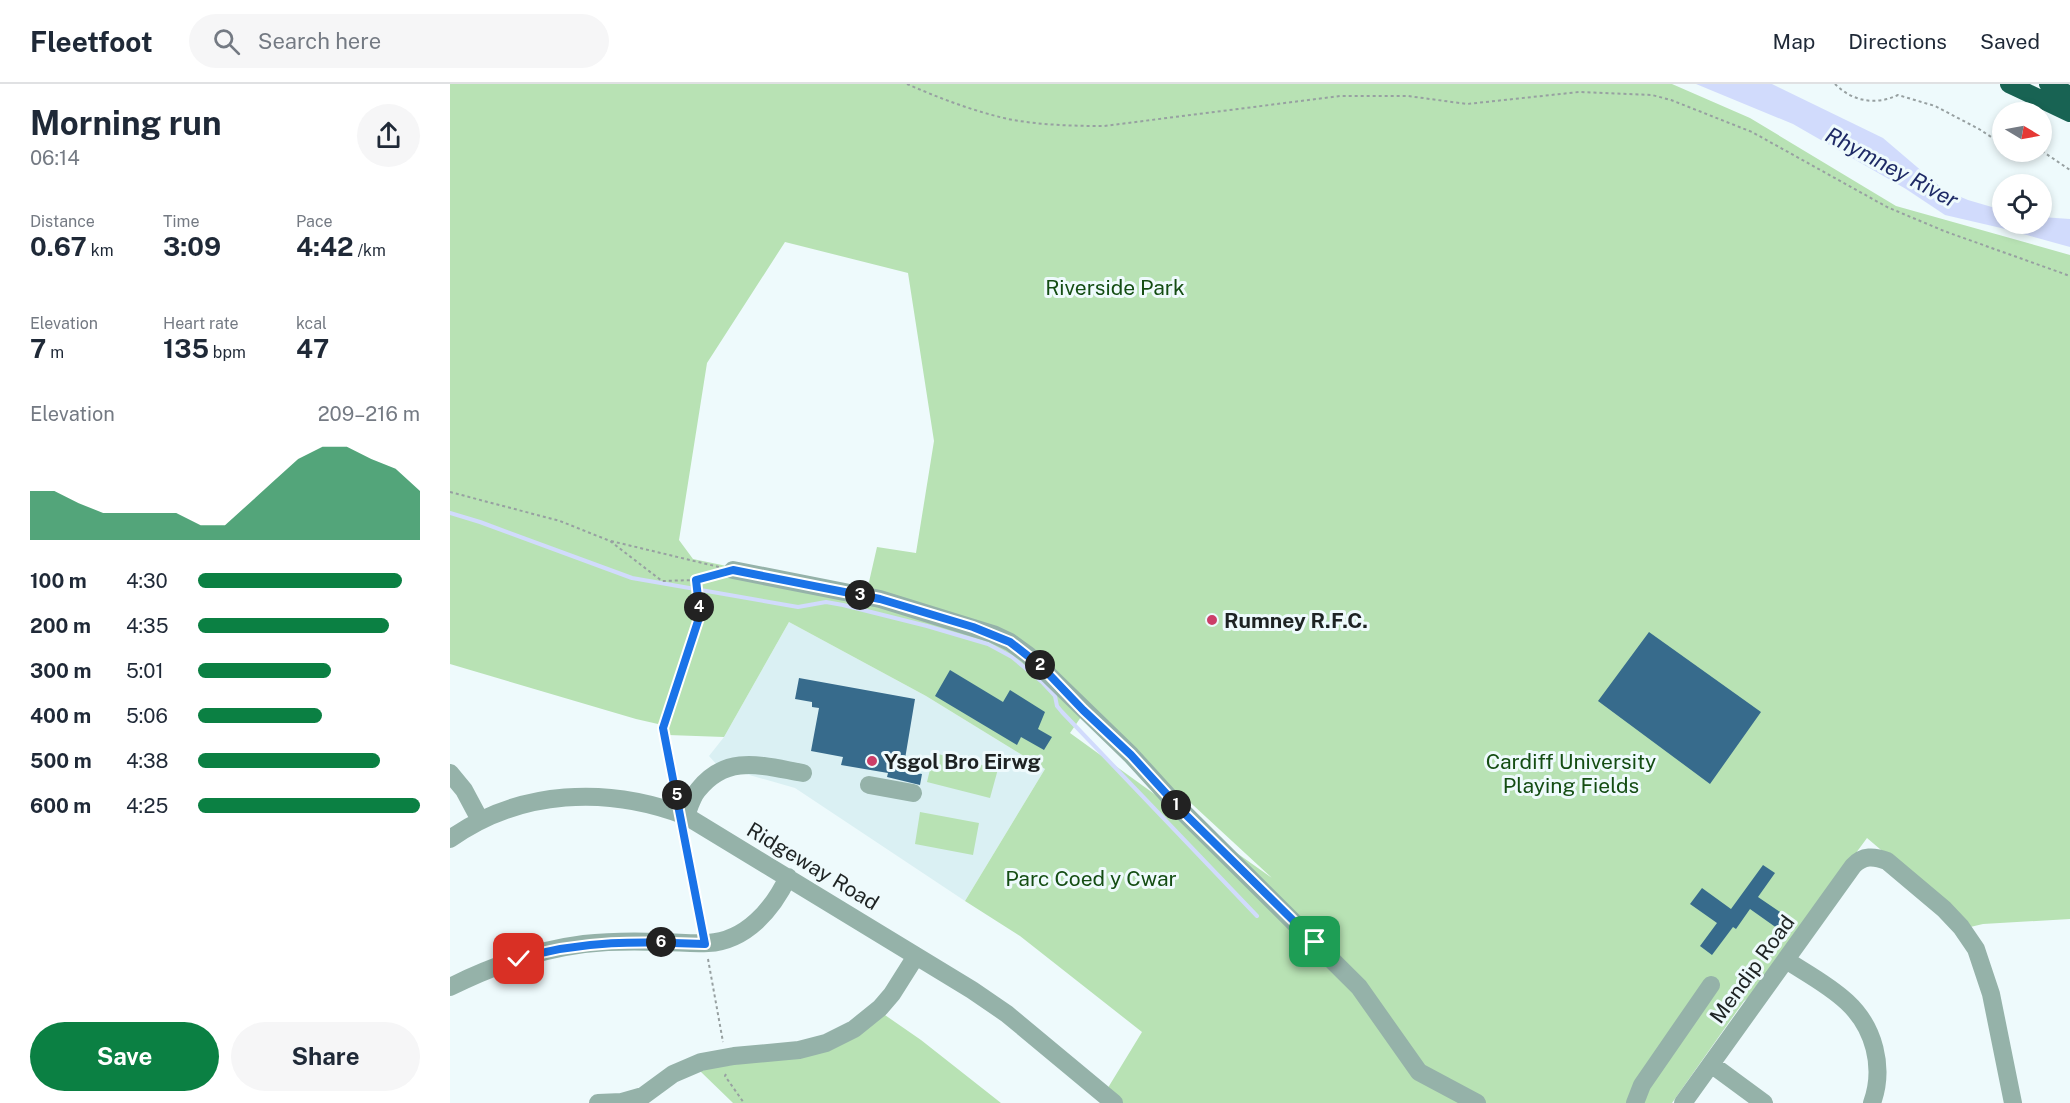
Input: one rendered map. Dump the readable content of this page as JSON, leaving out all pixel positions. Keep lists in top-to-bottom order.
{
  "streets": {
    "street": ["Ridgeway Road", "Mendip Road"]
  },
  "water": ["Rhymney River"],
  "parks": ["Riverside Park", "Cardiff University Playing Fields", "Parc Coed y Cwar"],
  "places": ["Rumney R.F.C.", "Ysgol Bro Eirwg"],
  "north": "right",
  "page": {
    "header": "Fleetfoot",
    "search": "Search here",
    "nav": ["Map", "Directions", "Saved"],
    "heading": ["Morning run", "06:14"],
    "stats": [
      ["Distance", "0.67 km"],
      ["Time", "3:09"],
      ["Pace", "4:42 /km"],
      ["Elevation", "7 m"],
      ["Heart rate", "135 bpm"],
      ["kcal", "47"]
    ],
    "chart": ["Elevation", "209–216 m"],
    "list": [
      {
        "name": "100 m",
        "note": "4:30"
      },
      {
        "name": "200 m",
        "note": "4:35"
      },
      {
        "name": "300 m",
        "note": "5:01"
      },
      {
        "name": "400 m",
        "note": "5:06"
      },
      {
        "name": "500 m",
        "note": "4:38"
      },
      {
        "name": "600 m",
        "note": "4:25"
      }
    ],
    "pins": [
      "3",
      "4",
      "2",
      "5",
      "1",
      "6"
    ],
    "buttons": ["Save", "Share"]
  }
}
